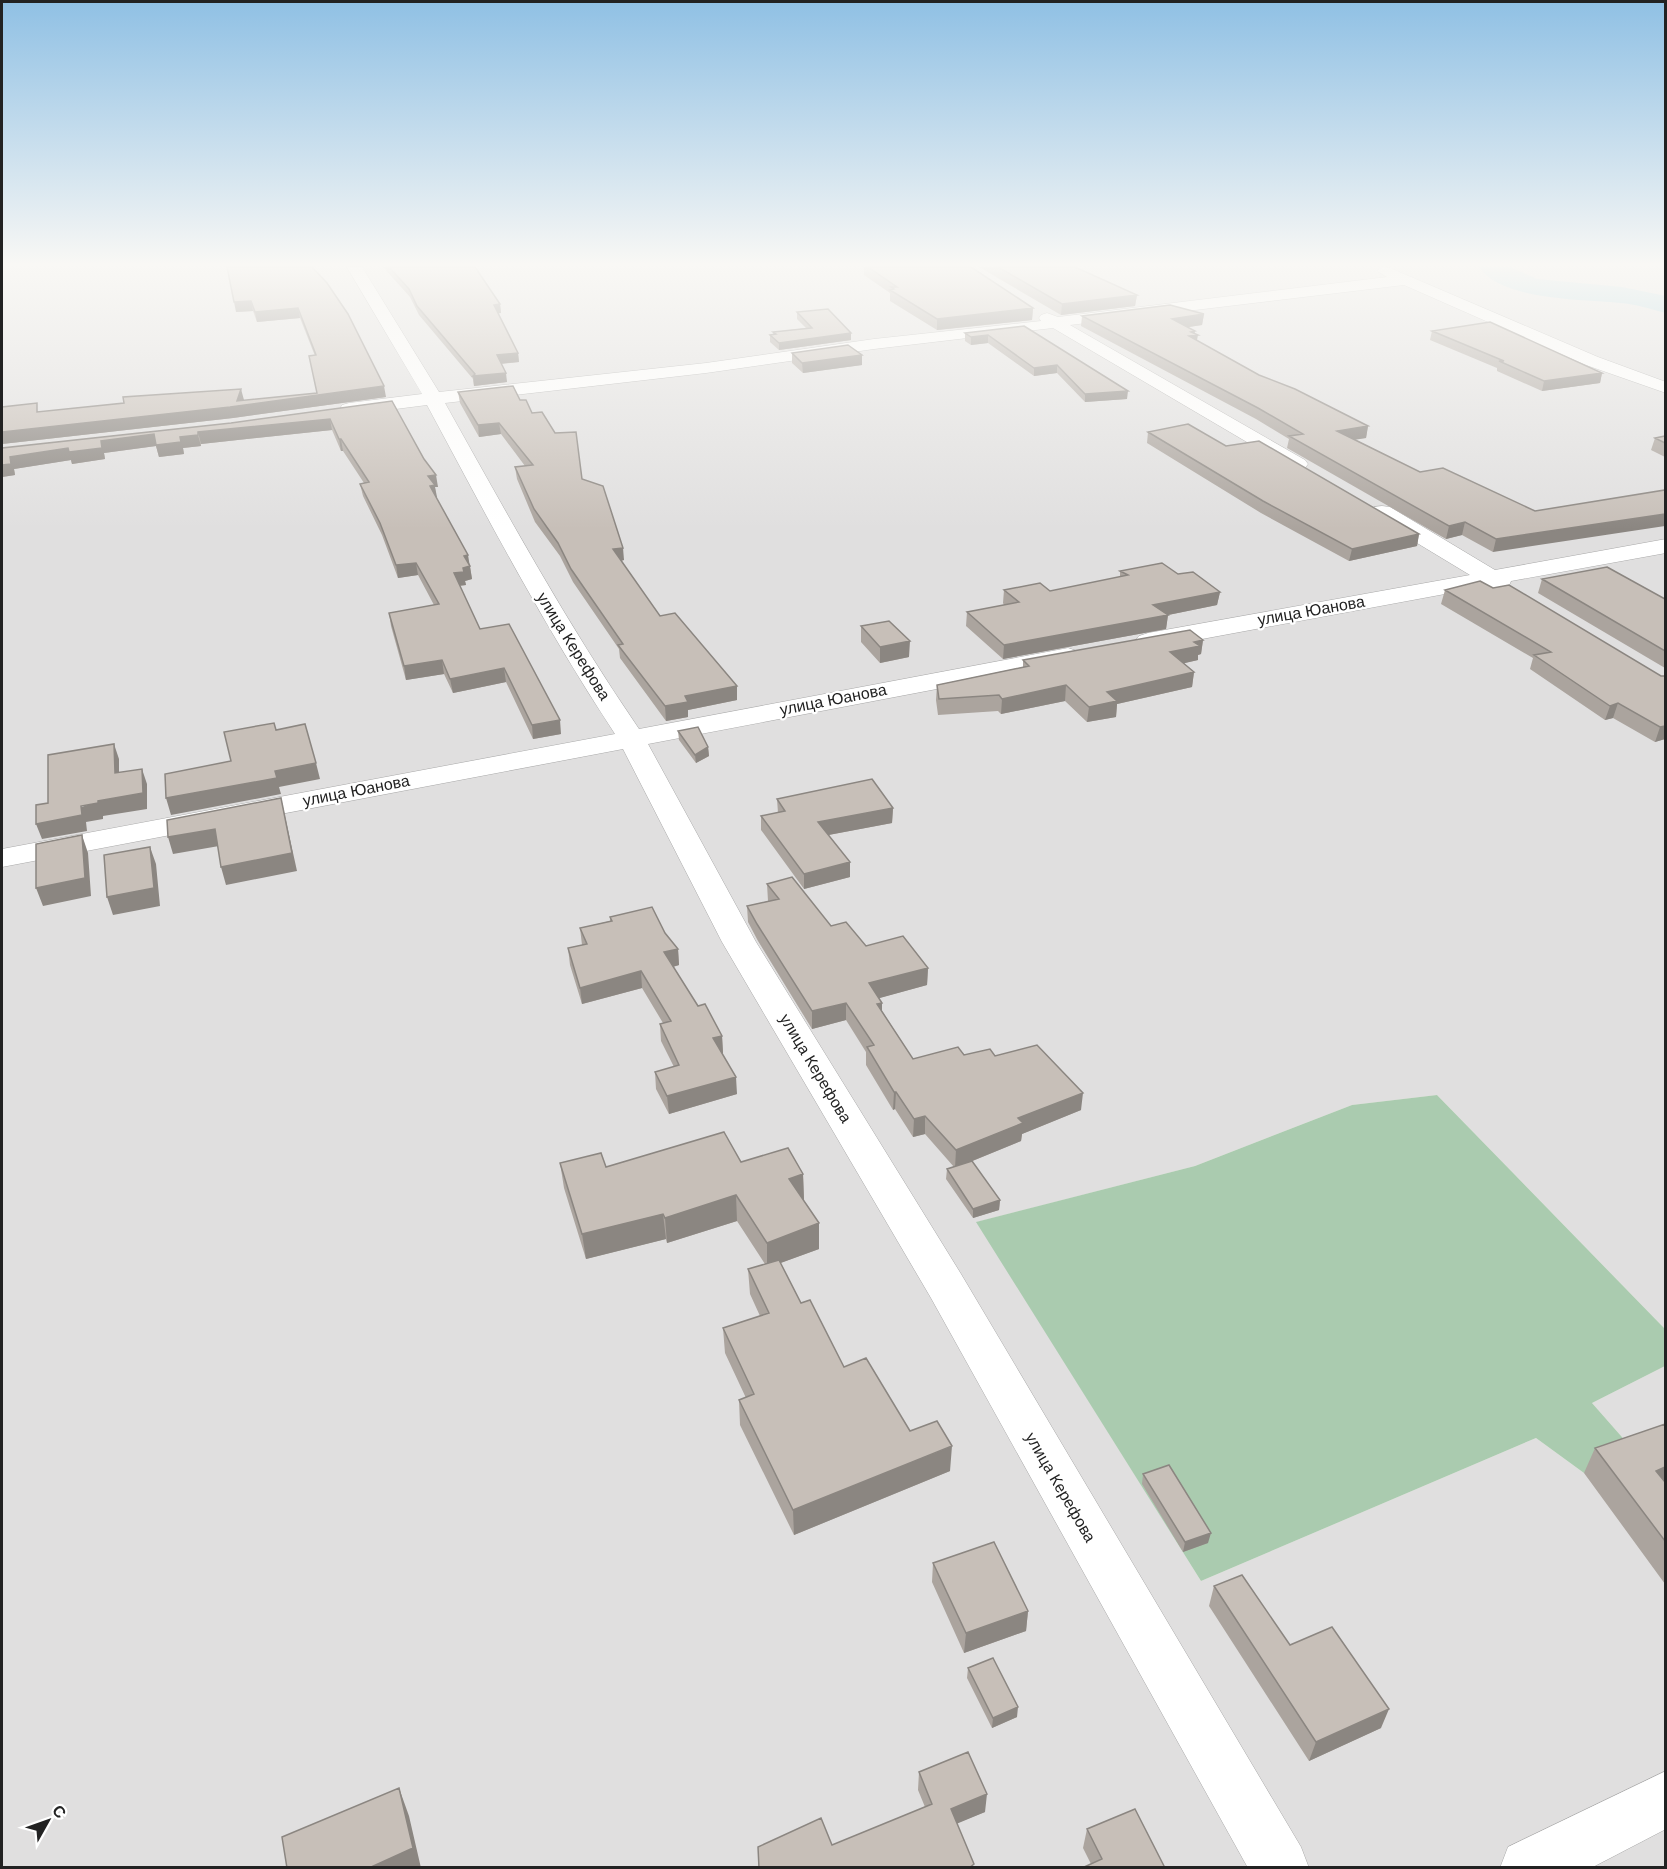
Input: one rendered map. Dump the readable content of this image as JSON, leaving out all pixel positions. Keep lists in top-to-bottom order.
{
  "streets": {
    "street": ["улица Юанова", "улица Керефова"]
  },
  "crossings": [
    ["улица Юанова", "улица Керефова"]
  ],
  "north": "top right"
}
